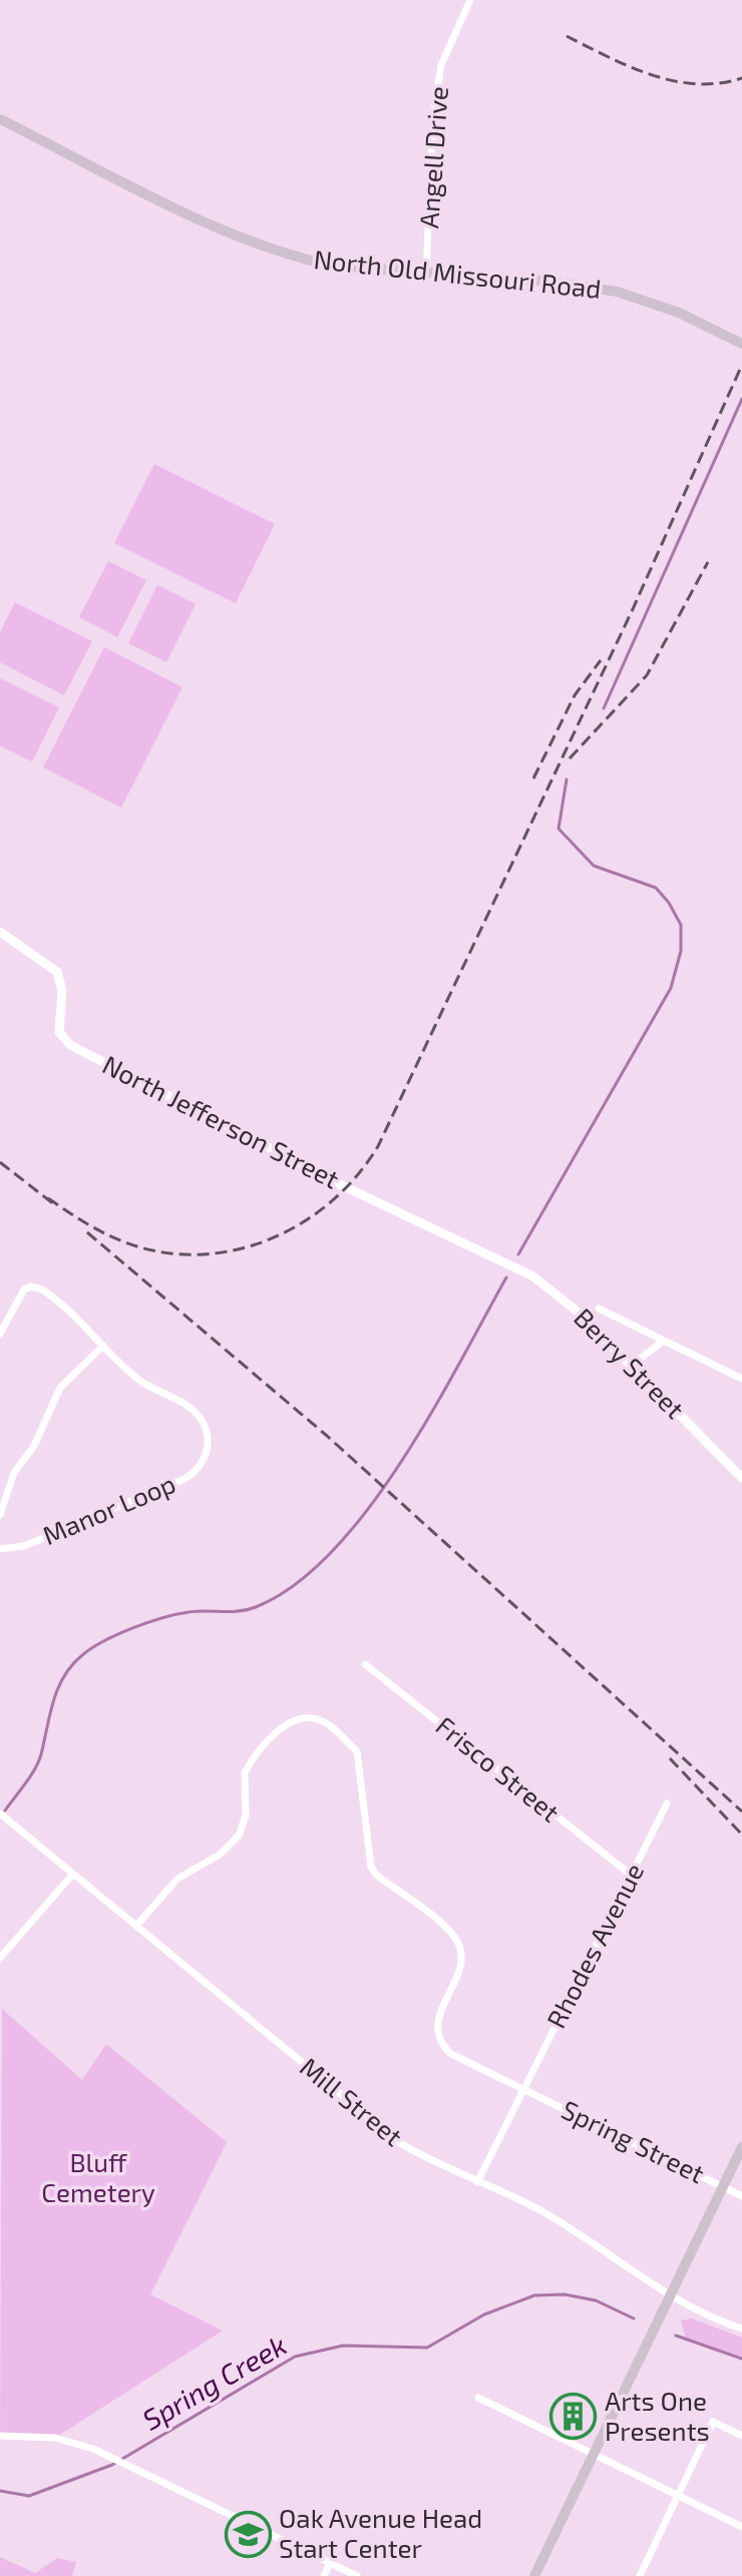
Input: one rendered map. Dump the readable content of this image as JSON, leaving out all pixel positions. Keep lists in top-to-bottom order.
{
  "streets": {
    "main road": ["North Old Missouri Road"],
    "street": [
      "Angell Drive",
      "North Jefferson Street",
      "Berry Street",
      "Manor Loop",
      "Frisco Street",
      "Rhodes Avenue",
      "Mill Street",
      "Spring Street"
    ]
  },
  "crossings": [
    ["Angell Drive", "North Old Missouri Road"],
    ["North Jefferson Street", "Berry Street"],
    ["Frisco Street", "Rhodes Avenue"],
    ["Rhodes Avenue", "Mill Street"],
    ["Rhodes Avenue", "Spring Street"]
  ],
  "water": ["Spring Creek"],
  "parks": ["Bluff Cemetery"],
  "places": {
    "building": ["Arts One Presents"],
    "school or university": ["Oak Avenue Head Start Center"]
  }
}
